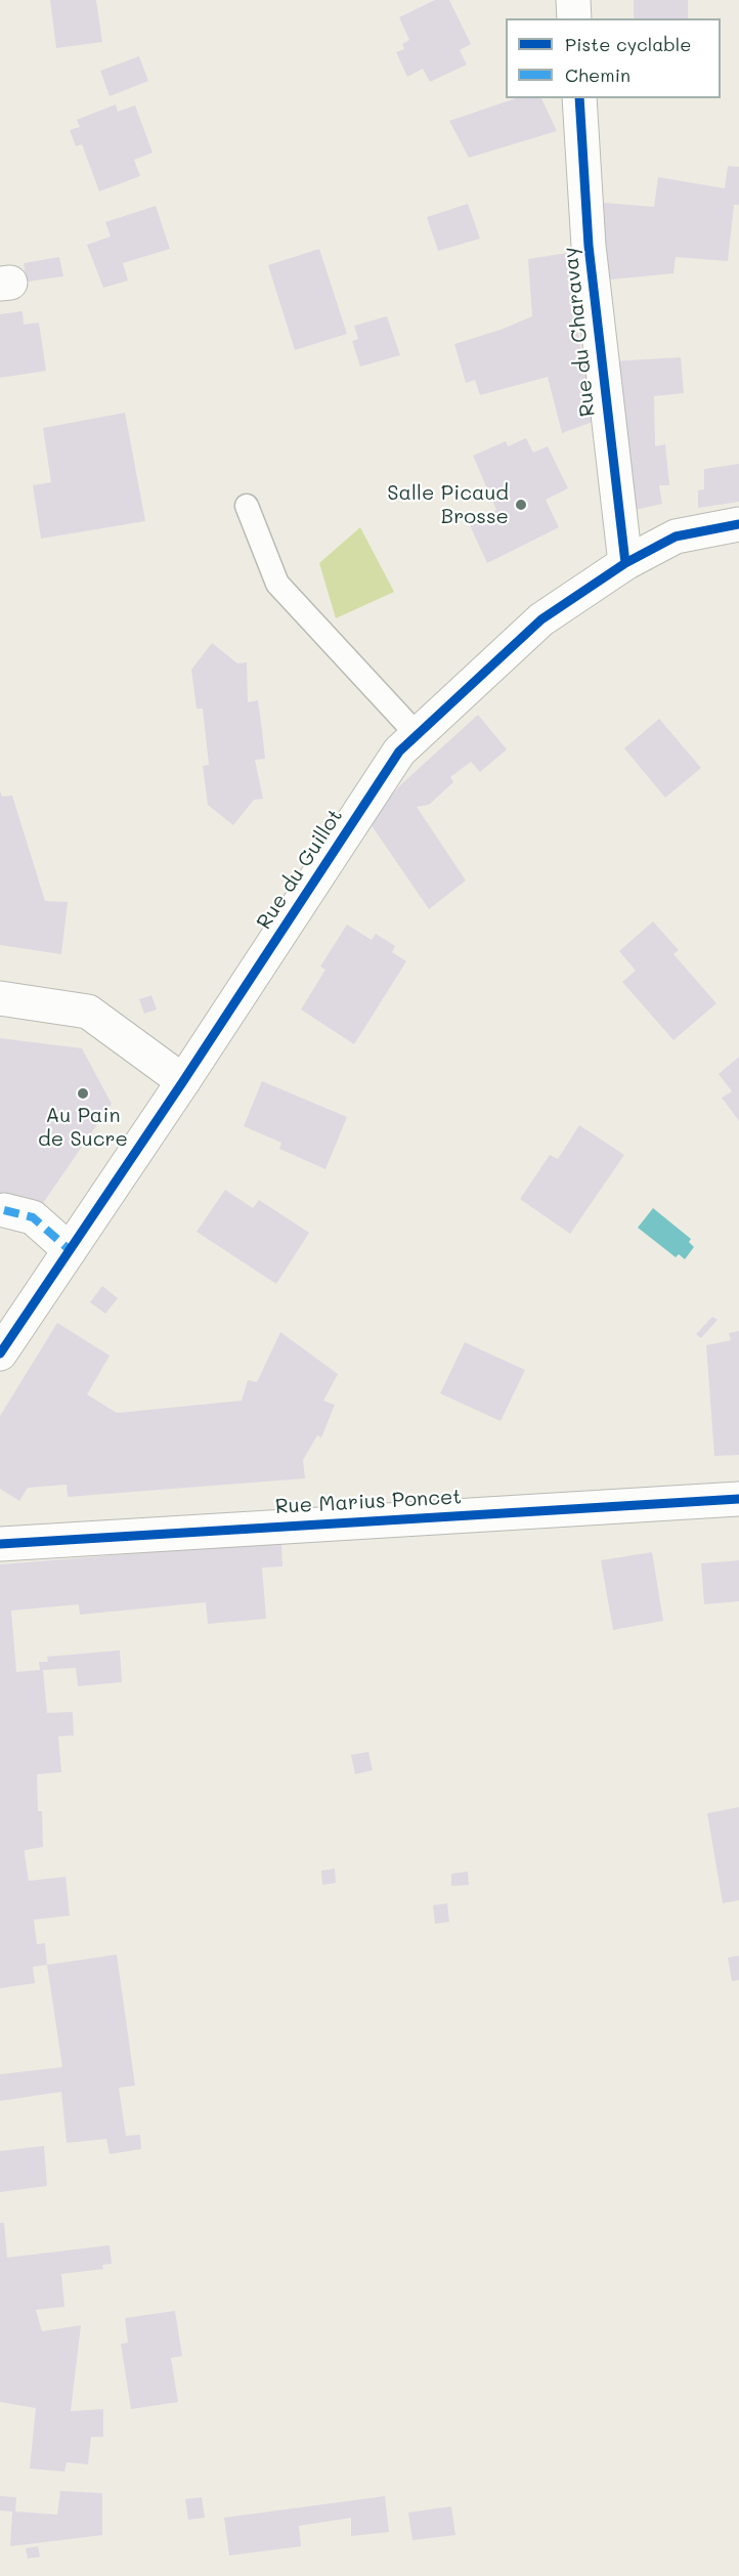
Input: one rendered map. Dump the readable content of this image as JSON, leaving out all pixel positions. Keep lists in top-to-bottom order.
{
  "streets": {
    "street": ["Rue du Charavay", "Rue du Guillot", "Rue Marius Poncet"]
  },
  "crossings": [
    ["Rue du Charavay", "Rue du Guillot"]
  ],
  "places": ["Salle Picaud Brosse", "Au Pain de Sucre"],
  "legend": ["Piste cyclable", "Chemin"]
}
